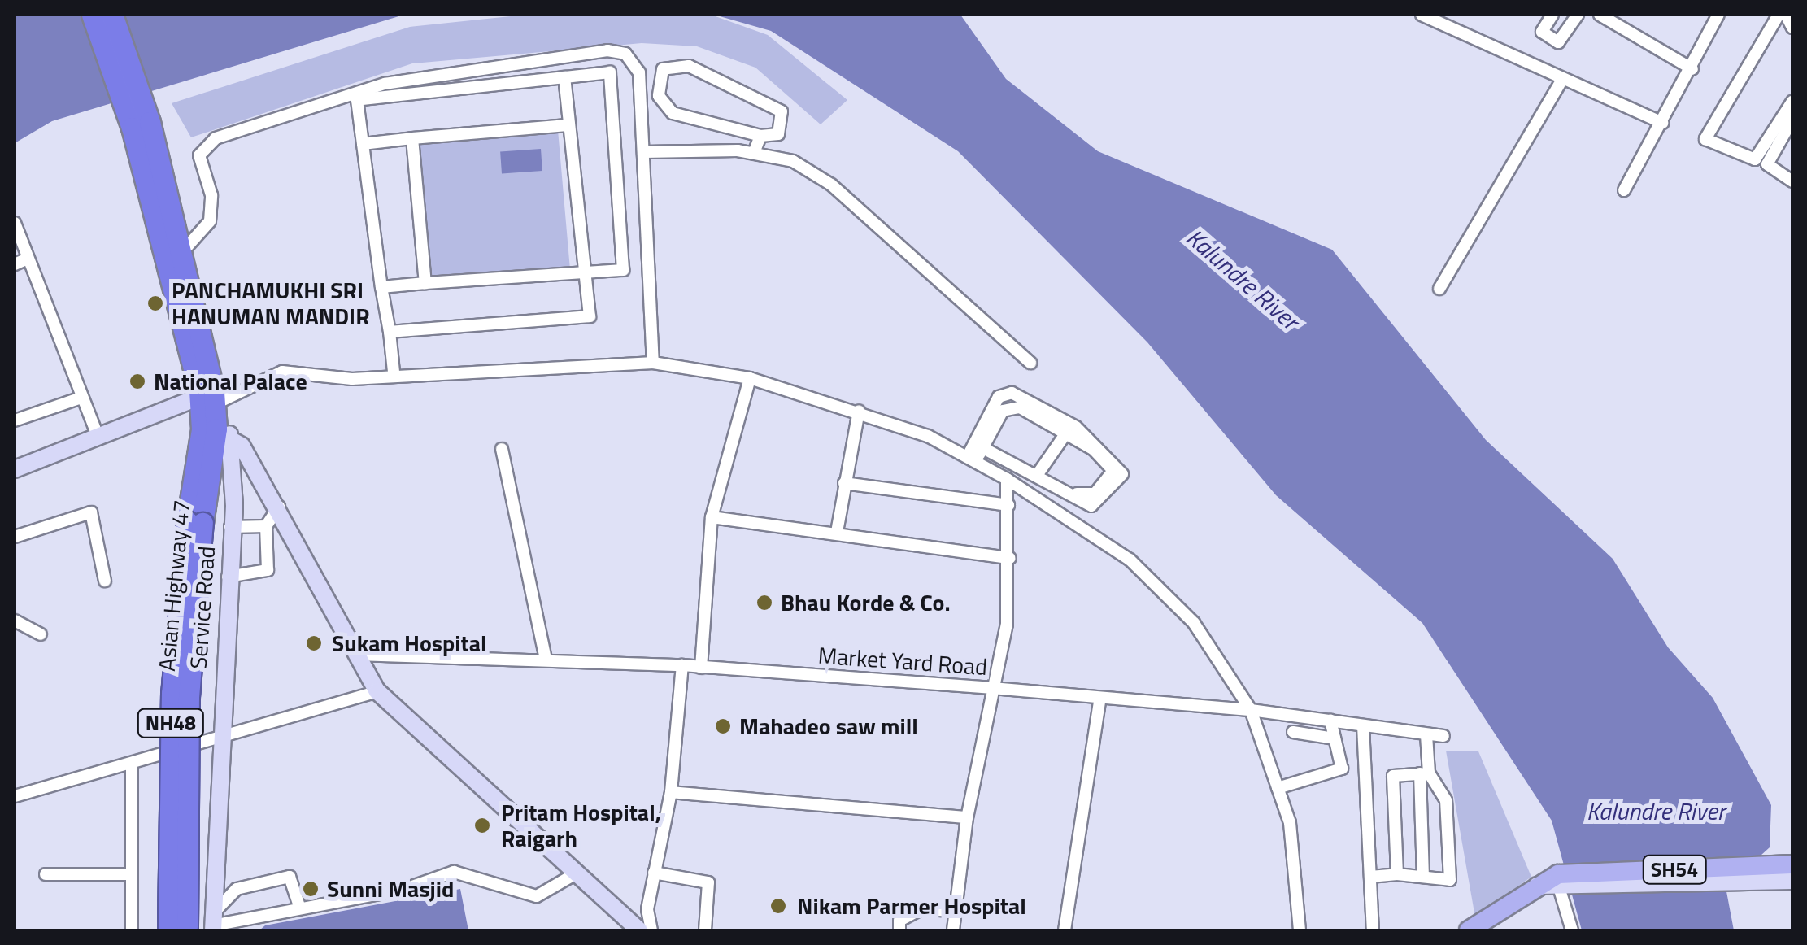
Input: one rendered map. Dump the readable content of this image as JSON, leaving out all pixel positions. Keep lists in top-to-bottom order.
{
  "streets": {
    "highway": ["Asian Highway 47", "NH48"],
    "main road": ["SH54"],
    "street": ["Service Road", "Market Yard Road"]
  },
  "crossings": [
    ["Asian Highway 47", "Service Road"],
    ["Asian Highway 47", "NH48"]
  ],
  "water": ["Kalundre River"],
  "places": [
    "PANCHAMUKHI SRI HANUMAN MANDIR",
    "National Palace",
    "Bhau Korde & Co.",
    "Sukam Hospital",
    "Mahadeo saw mill",
    "Pritam Hospital, Raigarh",
    "Sunni Masjid",
    "Nikam Parmer Hospital"
  ]
}
